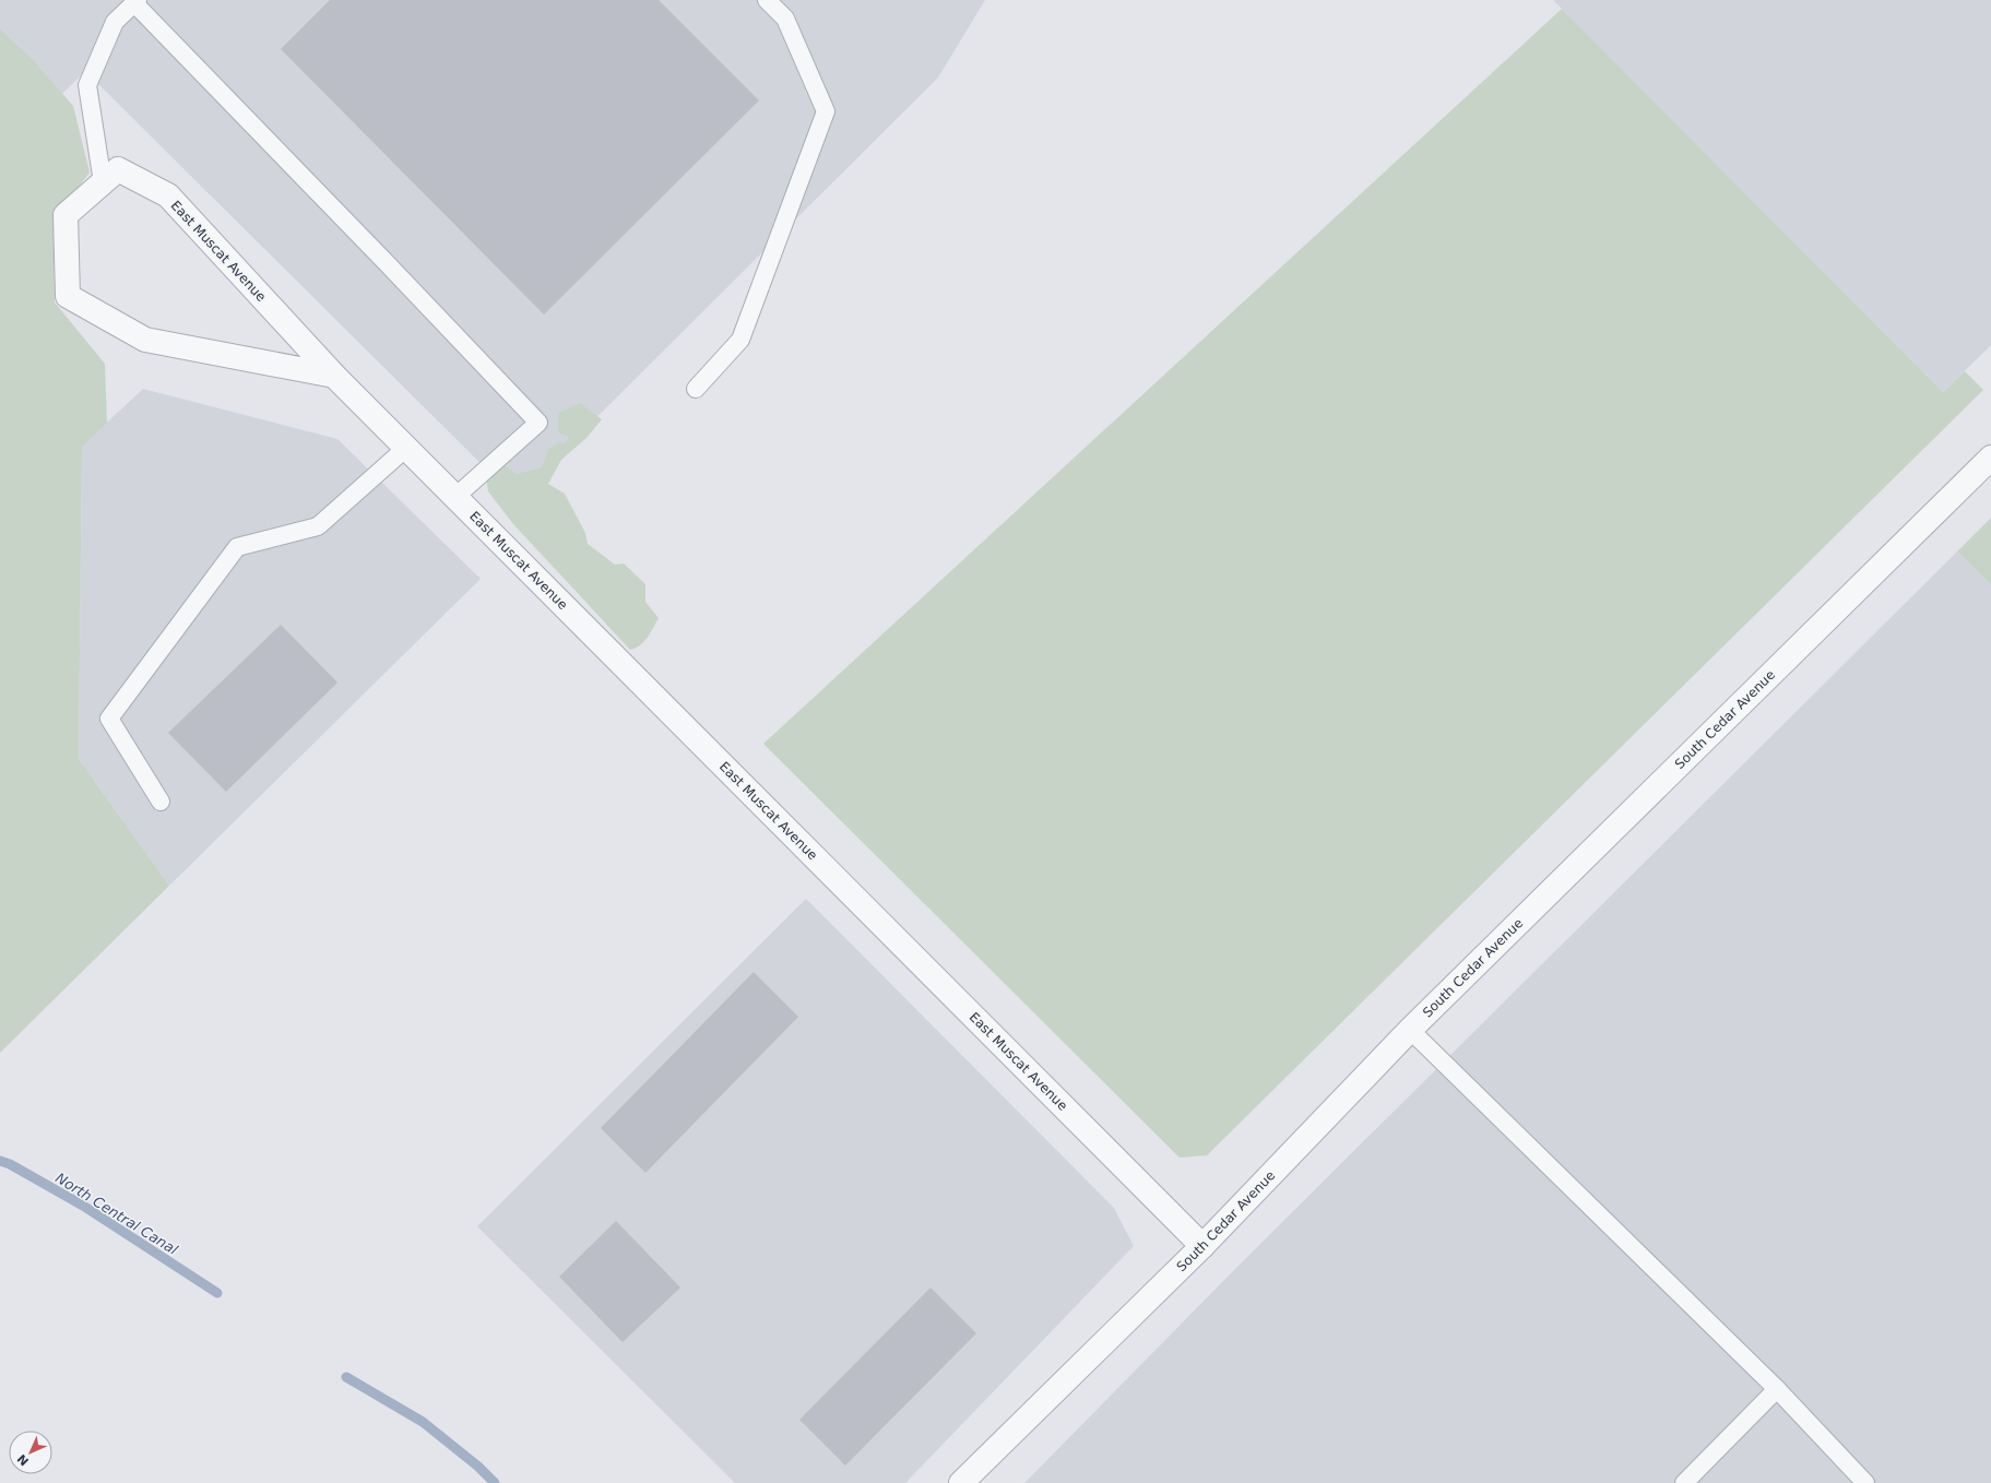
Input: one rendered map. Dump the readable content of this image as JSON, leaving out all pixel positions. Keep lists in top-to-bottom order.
{
  "streets": {
    "street": ["East Muscat Avenue", "South Cedar Avenue"]
  },
  "crossings": [
    ["East Muscat Avenue", "South Cedar Avenue"]
  ],
  "water": ["North Central Canal"],
  "north": "bottom left"
}
